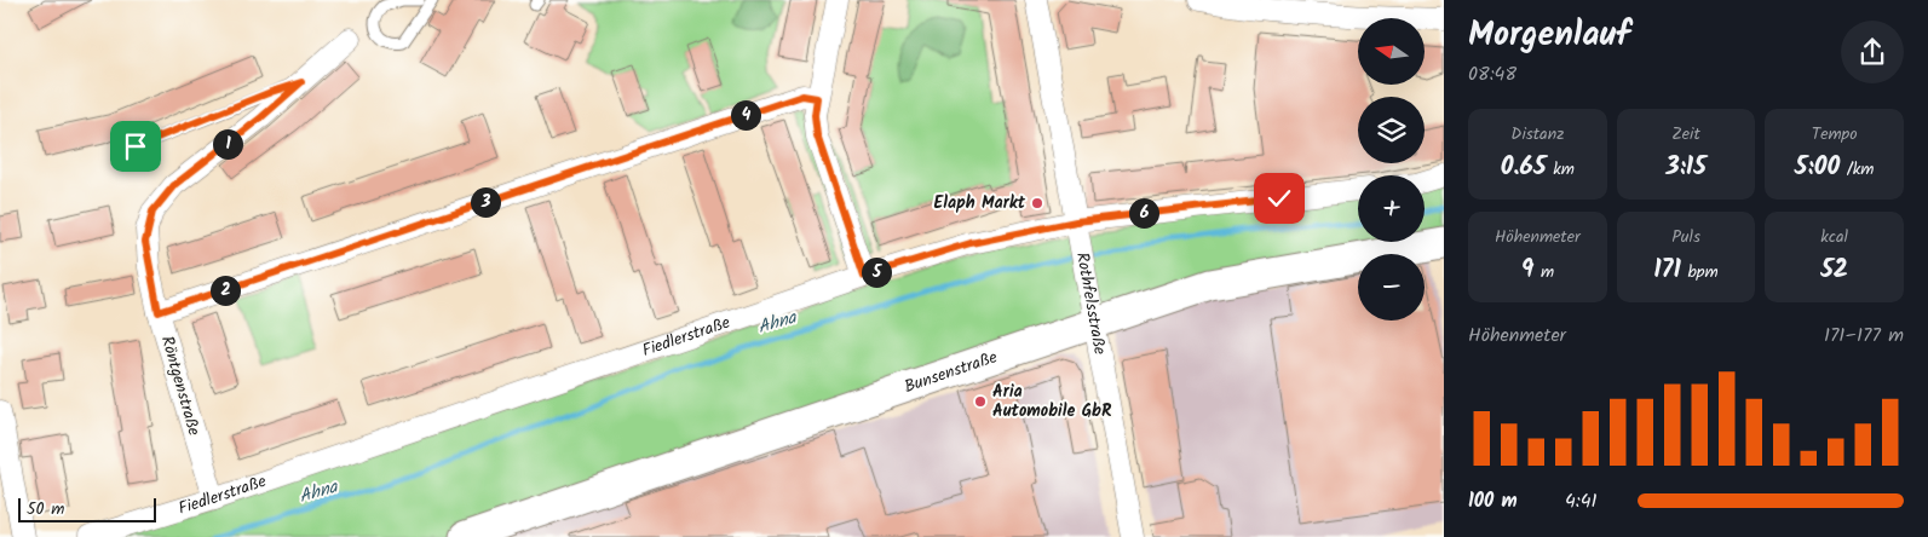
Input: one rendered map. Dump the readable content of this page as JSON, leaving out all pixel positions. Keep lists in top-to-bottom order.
{
  "streets": {
    "street": [
      "Rothfelsstraße",
      "Fiedlerstraße",
      "Bunsenstraße",
      "Röntgenstraße"
    ]
  },
  "crossings": [
    ["Rothfelsstraße", "Fiedlerstraße"],
    ["Rothfelsstraße", "Bunsenstraße"],
    ["Fiedlerstraße", "Röntgenstraße"]
  ],
  "water": ["Ahna"],
  "places": ["Elaph Markt", "Aria Automobile GbR"],
  "scale_bar": "50 m",
  "north": "left",
  "page": {
    "heading": ["Morgenlauf", "08:48"],
    "map_buttons": ["+", "−"],
    "pins": [
      "4",
      "1",
      "3",
      "6",
      "5",
      "2"
    ],
    "stats": [
      ["Distanz", "0.65 km"],
      ["Zeit", "3:15"],
      ["Tempo", "5:00 /km"],
      ["Höhenmeter", "9 m"],
      ["Puls", "171 bpm"],
      ["kcal", "52"]
    ],
    "chart": ["Höhenmeter", "171–177 m"],
    "list": [
      {
        "name": "100 m",
        "note": "4:41"
      }
    ],
    "scale": "50 m"
  }
}
